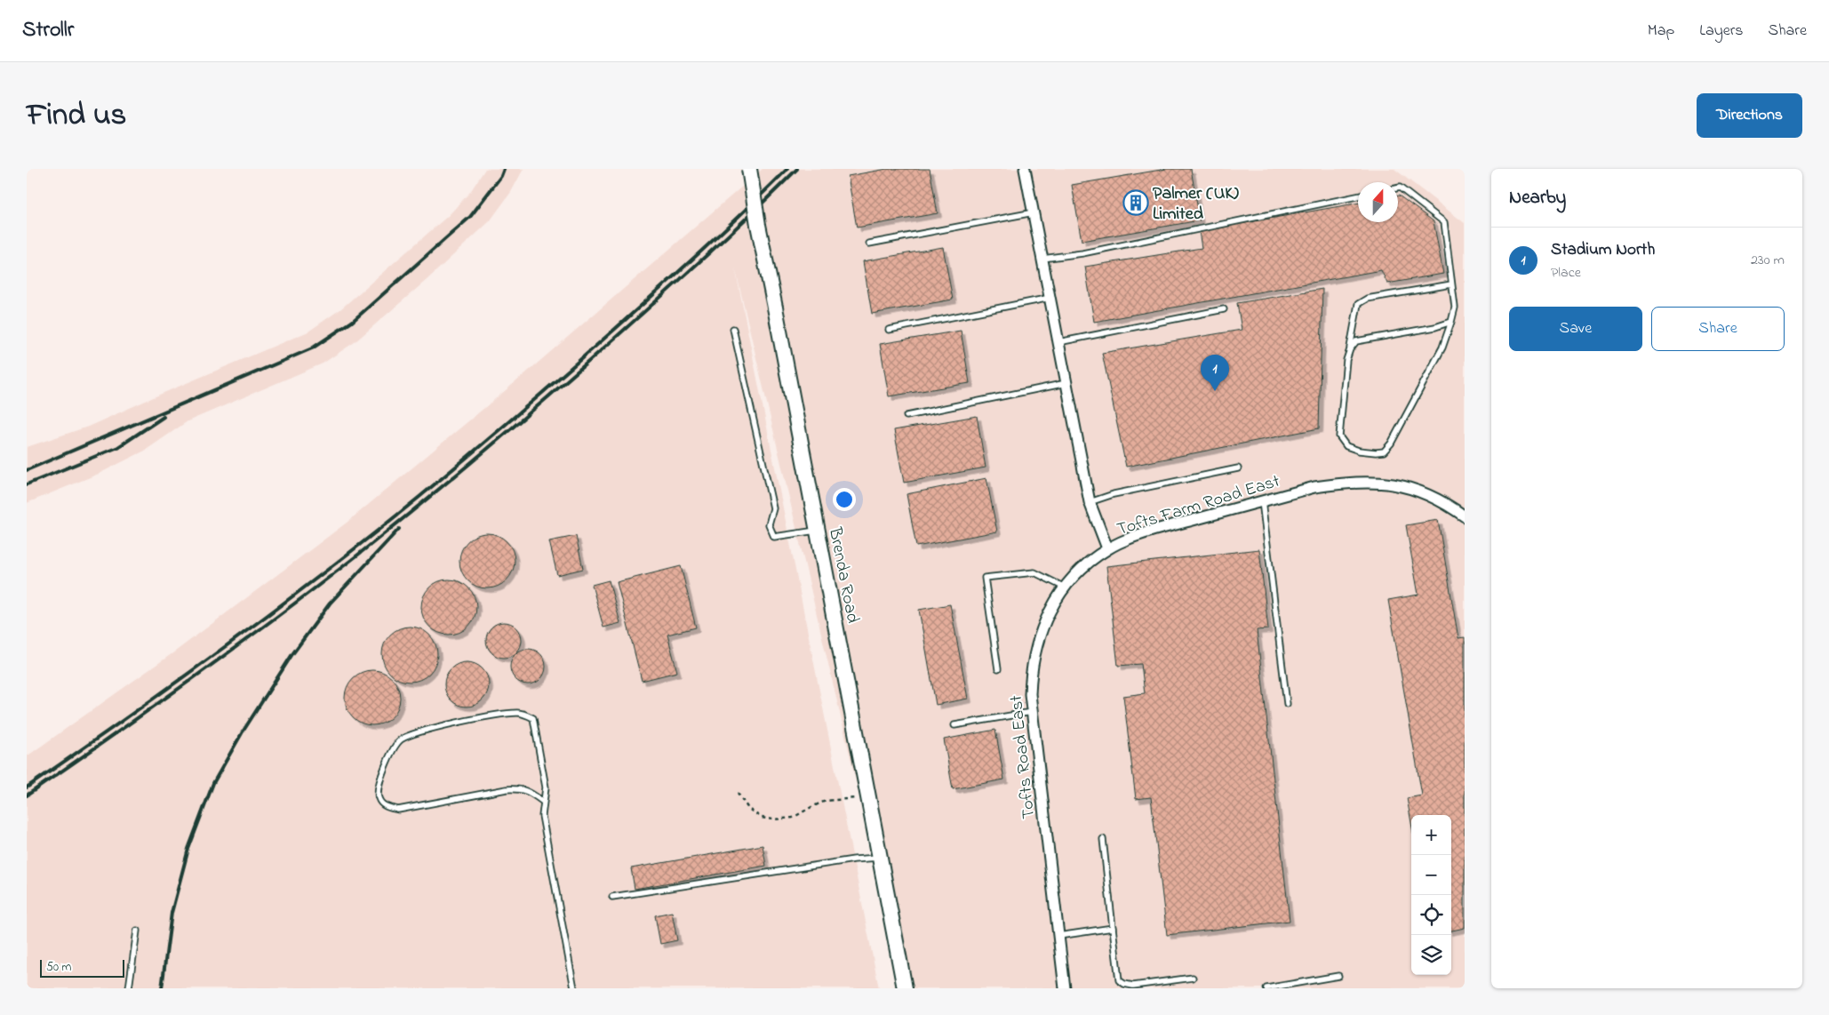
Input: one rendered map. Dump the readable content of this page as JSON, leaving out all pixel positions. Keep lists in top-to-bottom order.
{
  "streets": {
    "main road": ["Brenda Road"],
    "street": ["Tofts Farm Road East", "Tofts Road East"]
  },
  "crossings": [
    ["Tofts Farm Road East", "Tofts Road East"]
  ],
  "places": {
    "building": ["Palmer (UK) Limited"]
  },
  "scale_bar": "50 m",
  "north": "top",
  "page": {
    "header": "Strollr",
    "nav": ["Map", "Layers", "Share"],
    "title": "Find us",
    "buttons": [
      "Directions",
      ["Save", "Share"]
    ],
    "heading": "Nearby",
    "list": [
      {
        "mark": "1",
        "name": "Stadium North",
        "note": "Place",
        "value": "230 m"
      }
    ],
    "pins": "1",
    "map_buttons": ["+", "−"],
    "scale": "50 m"
  }
}
